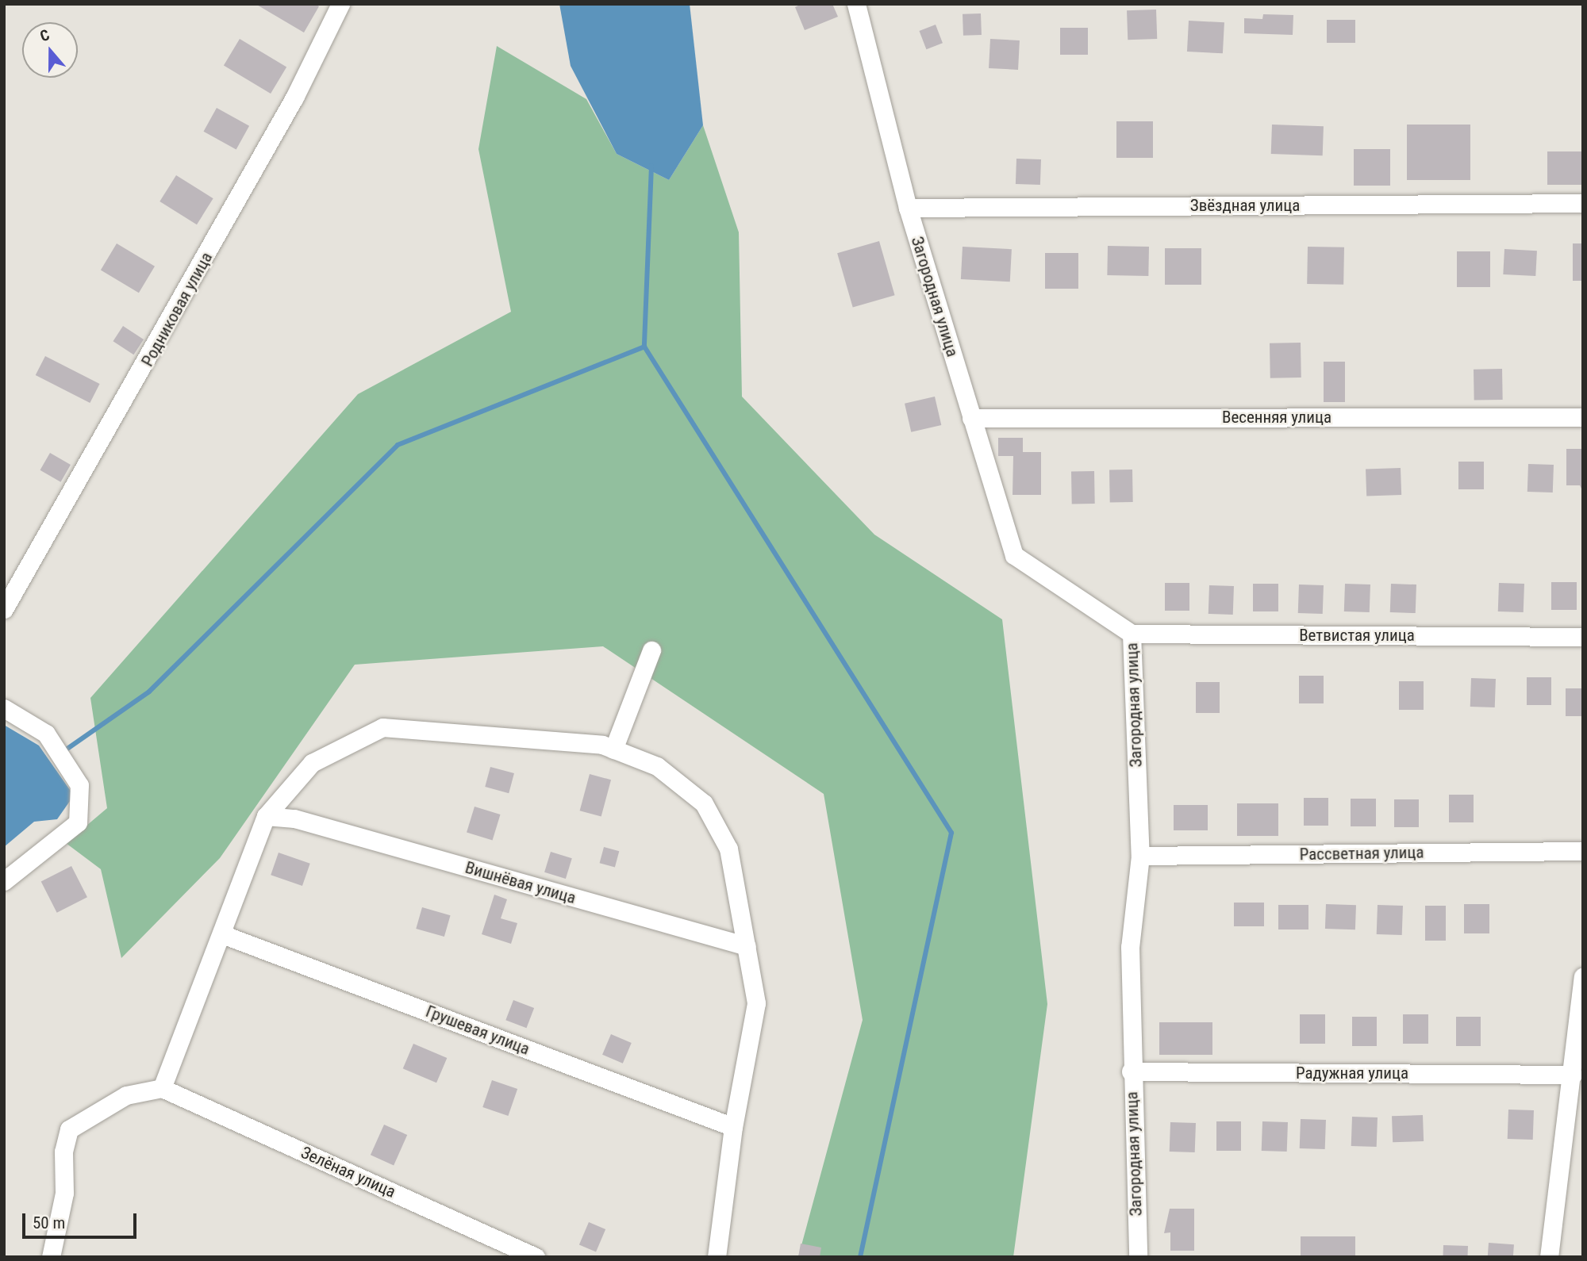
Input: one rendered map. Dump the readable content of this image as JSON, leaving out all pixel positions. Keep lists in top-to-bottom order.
{
  "streets": {
    "street": [
      "Звёздная улица",
      "Загородная улица",
      "Родниковая улица",
      "Весенняя улица",
      "Ветвистая улица",
      "Рассветная улица",
      "Вишнёвая улица",
      "Грушевая улица",
      "Радужная улица",
      "Зелёная улица"
    ]
  },
  "crossings": [
    ["Звёздная улица", "Загородная улица"],
    ["Загородная улица", "Весенняя улица"],
    ["Загородная улица", "Ветвистая улица"],
    ["Загородная улица", "Рассветная улица"],
    ["Загородная улица", "Радужная улица"]
  ],
  "scale_bar": "50 m",
  "north": "top"
}
